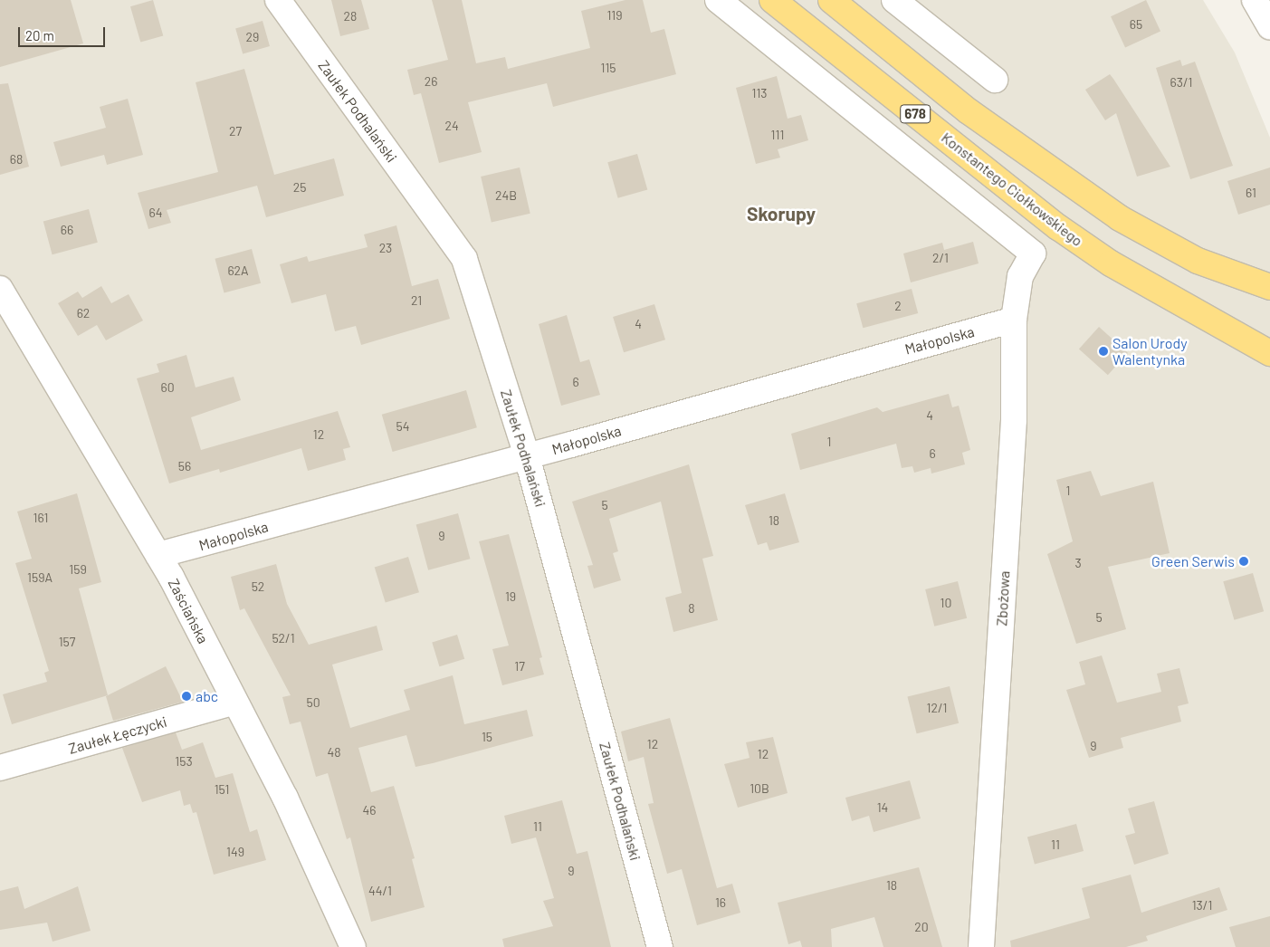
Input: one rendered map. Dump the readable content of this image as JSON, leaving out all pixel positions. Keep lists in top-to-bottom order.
{
  "streets": {
    "highway": ["678", "Konstantego Ciołkowskiego"],
    "street": [
      "Zaułek Podhalański",
      "Małopolska",
      "Zbożowa",
      "Zaściańska",
      "Zaułek Łęczycki"
    ]
  },
  "crossings": [
    ["Zaułek Podhalański", "Małopolska"],
    ["Małopolska", "Zbożowa"],
    ["Małopolska", "Zaściańska"],
    ["Zaściańska", "Zaułek Łęczycki"]
  ],
  "districts": ["Skorupy"],
  "places": ["Salon Urody Walentynka", "Green Serwis", "abc"],
  "house_numbers": [
    "119",
    "28",
    "65",
    "29",
    "115",
    "26",
    "63/1",
    "113",
    "24",
    "27",
    "111",
    "68",
    "25",
    "61",
    "24B",
    "64",
    "66",
    "23",
    "2/1",
    "62A",
    "21",
    "2",
    "62",
    "4",
    "6",
    "60",
    "4",
    "54",
    "12",
    "1",
    "6",
    "56",
    "1",
    "5",
    "161",
    "18",
    "9",
    "3",
    "159",
    "159A",
    "52",
    "19",
    "10",
    "8",
    "5",
    "52/1",
    "157",
    "17",
    "50",
    "12/1",
    "15",
    "12",
    "9",
    "48",
    "12",
    "153",
    "10B",
    "151",
    "14",
    "46",
    "11",
    "11",
    "149",
    "9",
    "18",
    "44/1",
    "16",
    "13/1",
    "20"
  ],
  "scale_bar": "20 m"
}
